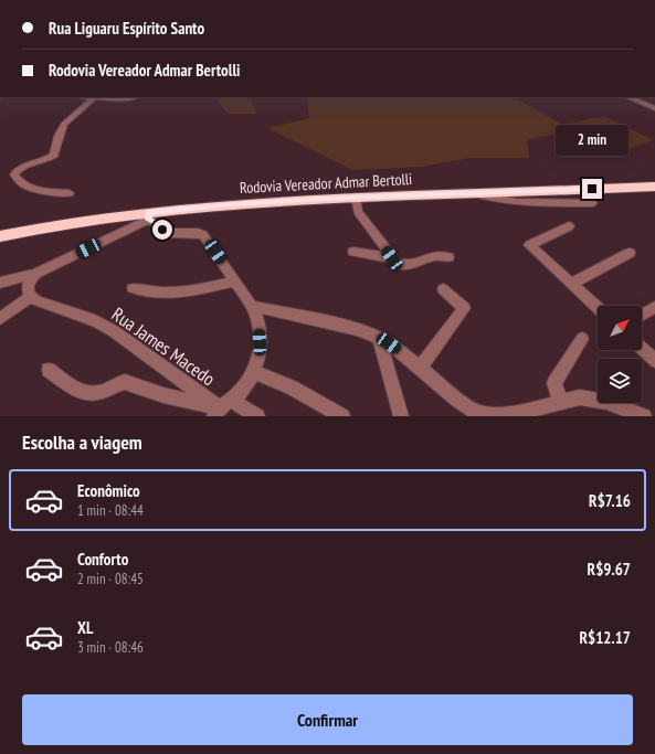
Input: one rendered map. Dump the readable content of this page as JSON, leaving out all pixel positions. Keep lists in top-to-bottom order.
{
  "streets": {
    "highway": ["Rodovia Vereador Admar Bertolli"],
    "street": ["Rua James Macedo"]
  },
  "north": "top right",
  "page": {
    "banner": ["Rua Liguaru Espírito Santo", "Rodovia Vereador Admar Bertolli"],
    "bubble": "2 min",
    "heading": "Escolha a viagem",
    "list": [
      {
        "name": "Econômico",
        "note": "1 min · 08:44",
        "value": "R$7.16"
      },
      {
        "name": "Conforto",
        "note": "2 min · 08:45",
        "value": "R$9.67"
      },
      {
        "name": "XL",
        "note": "3 min · 08:46",
        "value": "R$12.17"
      }
    ],
    "buttons": "Confirmar"
  }
}
